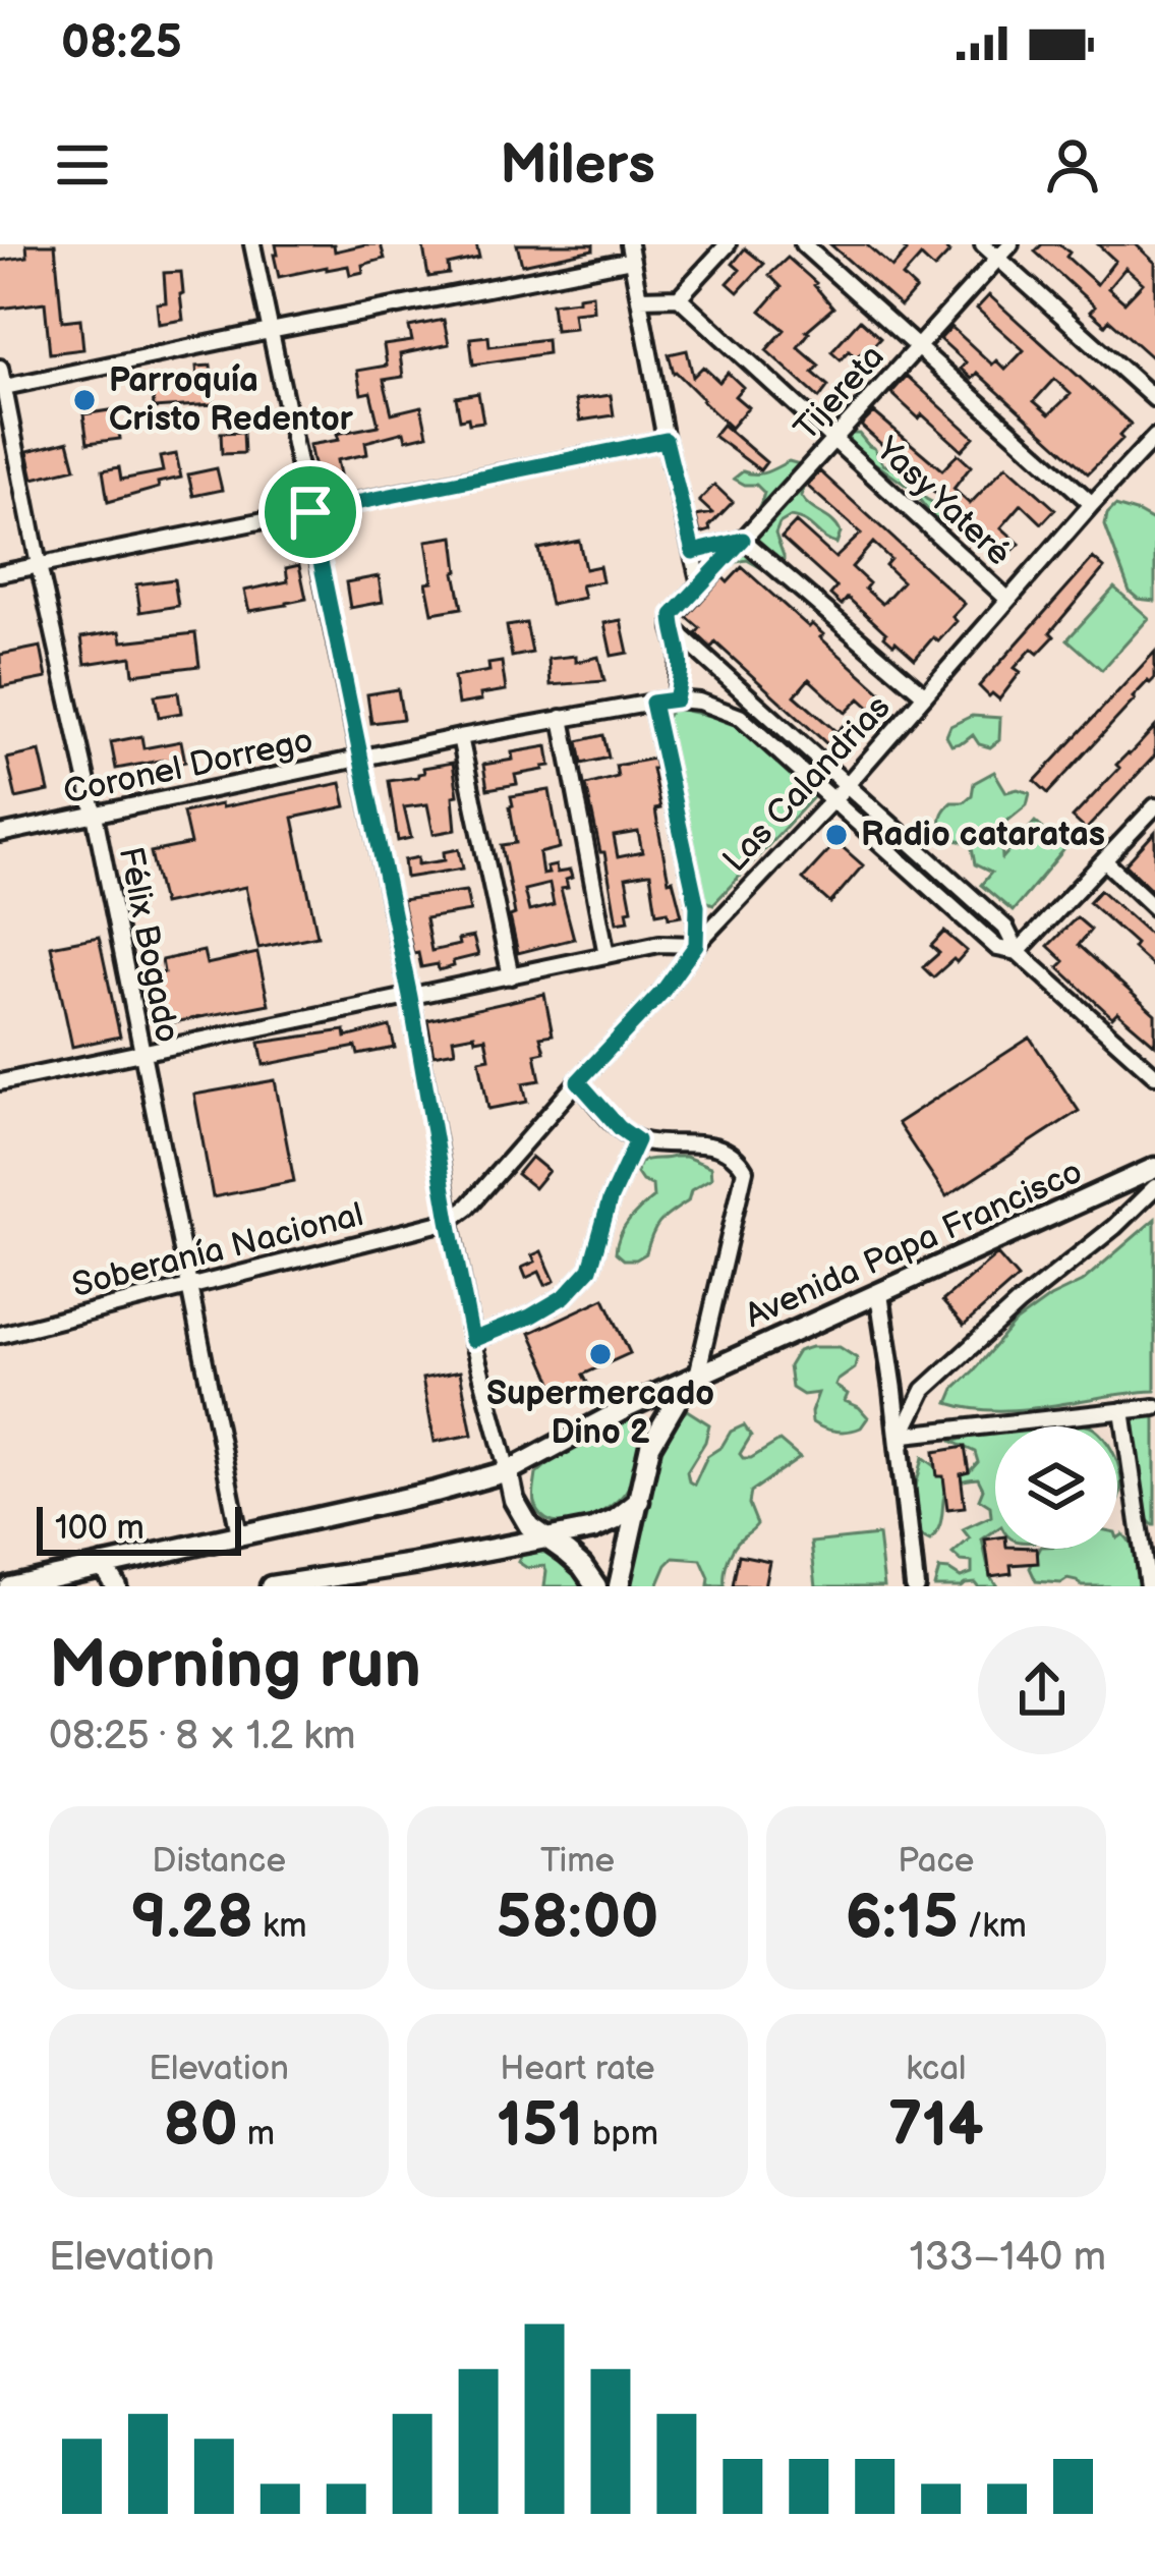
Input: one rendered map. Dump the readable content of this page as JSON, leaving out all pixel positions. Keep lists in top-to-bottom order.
{
  "streets": {
    "main road": ["Avenida Papa Francisco"],
    "street": [
      "Tijereta",
      "Yasy Yateré",
      "Coronel Dorrego",
      "Las Calandrias",
      "Félix Bogado",
      "Soberanía Nacional"
    ]
  },
  "crossings": [
    ["Tijereta", "Yasy Yateré"],
    ["Yasy Yateré", "Las Calandrias"],
    ["Coronel Dorrego", "Félix Bogado"],
    ["Las Calandrias", "Soberanía Nacional"],
    ["Félix Bogado", "Avenida Papa Francisco"],
    ["Félix Bogado", "Soberanía Nacional"]
  ],
  "places": ["Parroquía Cristo Redentor", "Radio cataratas", "Supermercado Dino 2"],
  "scale_bar": "100 m",
  "page": {
    "status": "08:25",
    "header": "Milers",
    "scale": "100 m",
    "heading": ["Morning run", "08:25 · 8 × 1.2 km"],
    "stats": [
      ["Distance", "9.28 km"],
      ["Time", "58:00"],
      ["Pace", "6:15 /km"],
      ["Elevation", "80 m"],
      ["Heart rate", "151 bpm"],
      ["kcal", "714"]
    ],
    "chart": ["Elevation", "133–140 m"]
  }
}
